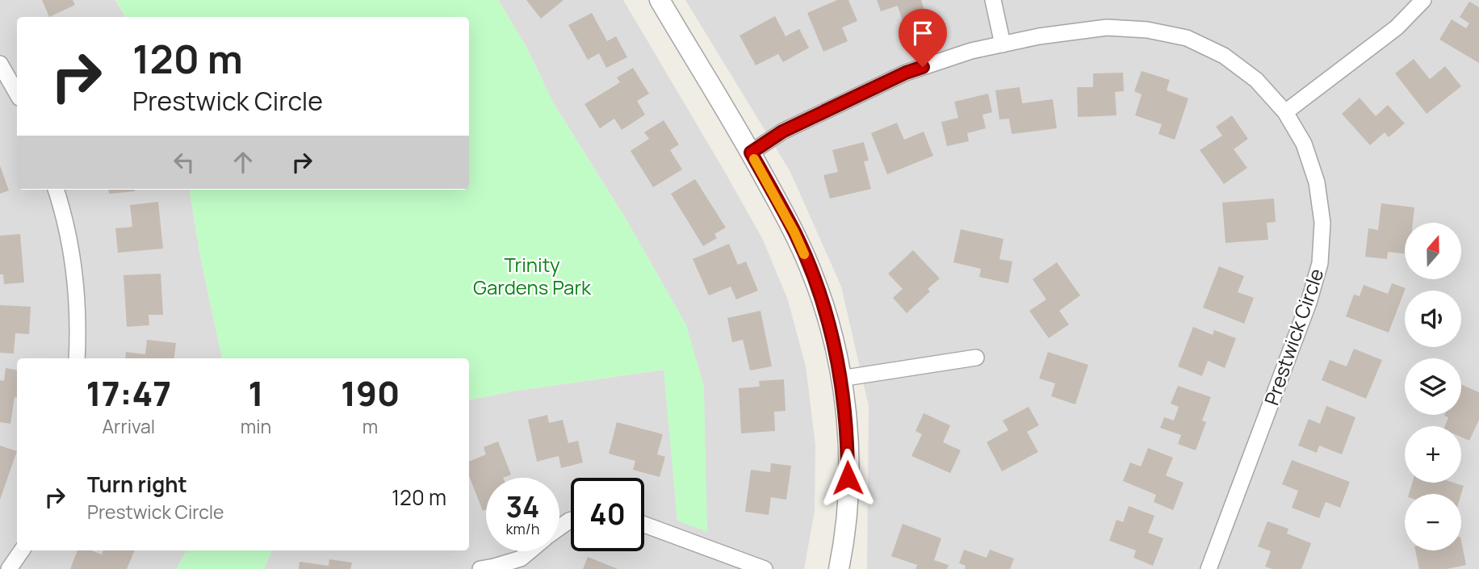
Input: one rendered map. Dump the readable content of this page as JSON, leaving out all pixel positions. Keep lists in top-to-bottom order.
{
  "streets": {
    "street": ["Prestwick Circle"]
  },
  "parks": ["Trinity Gardens Park"],
  "north": "top",
  "page": {
    "turn": ["120 m", "Prestwick Circle"],
    "map_buttons": ["+", "−"],
    "eta": [
      "17:47",
      "Arrival",
      "1",
      "min",
      "190",
      "m"
    ],
    "list": [
      {
        "name": "Turn right",
        "note": "Prestwick Circle",
        "value": "120 m"
      }
    ],
    "speed": "34 km/h",
    "limit": "40"
  }
}
